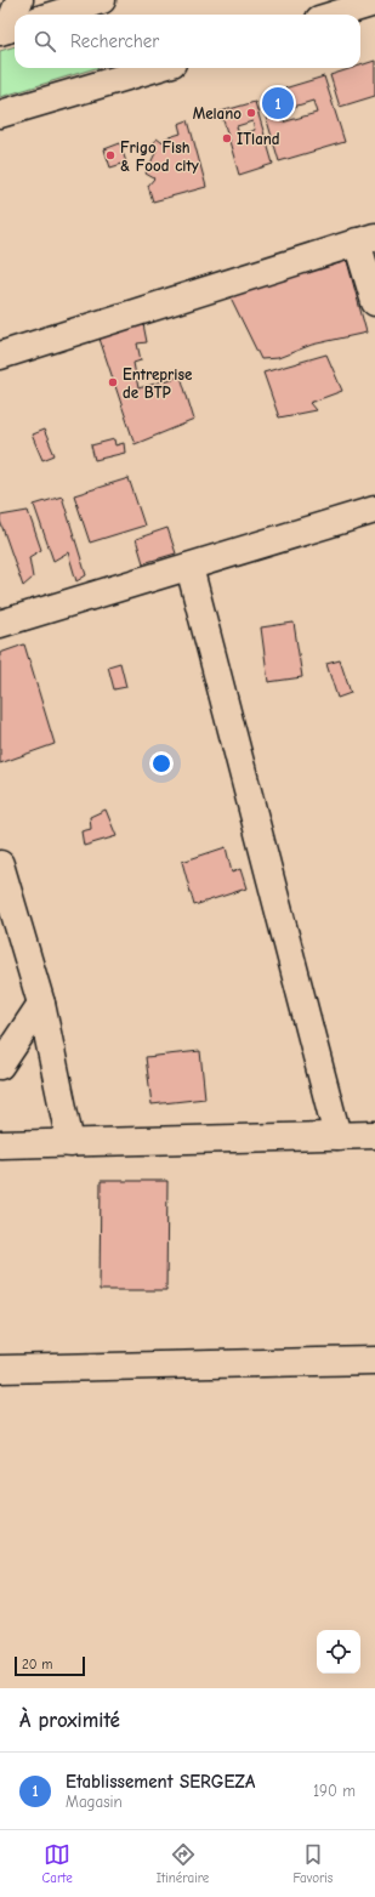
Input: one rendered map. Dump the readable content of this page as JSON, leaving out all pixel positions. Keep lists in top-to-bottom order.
{
  "places": [
    "Melano",
    "ITland",
    "Frigo Fish & Food city",
    "Entreprise de BTP"
  ],
  "scale_bar": "20 m",
  "page": {
    "search": "Rechercher",
    "pins": "1",
    "scale": "20 m",
    "heading": "À proximité",
    "list": [
      {
        "mark": "1",
        "name": "Etablissement SERGEZA",
        "note": "Magasin",
        "value": "190 m"
      }
    ],
    "nav": ["Carte", "Itinéraire", "Favoris"]
  }
}
